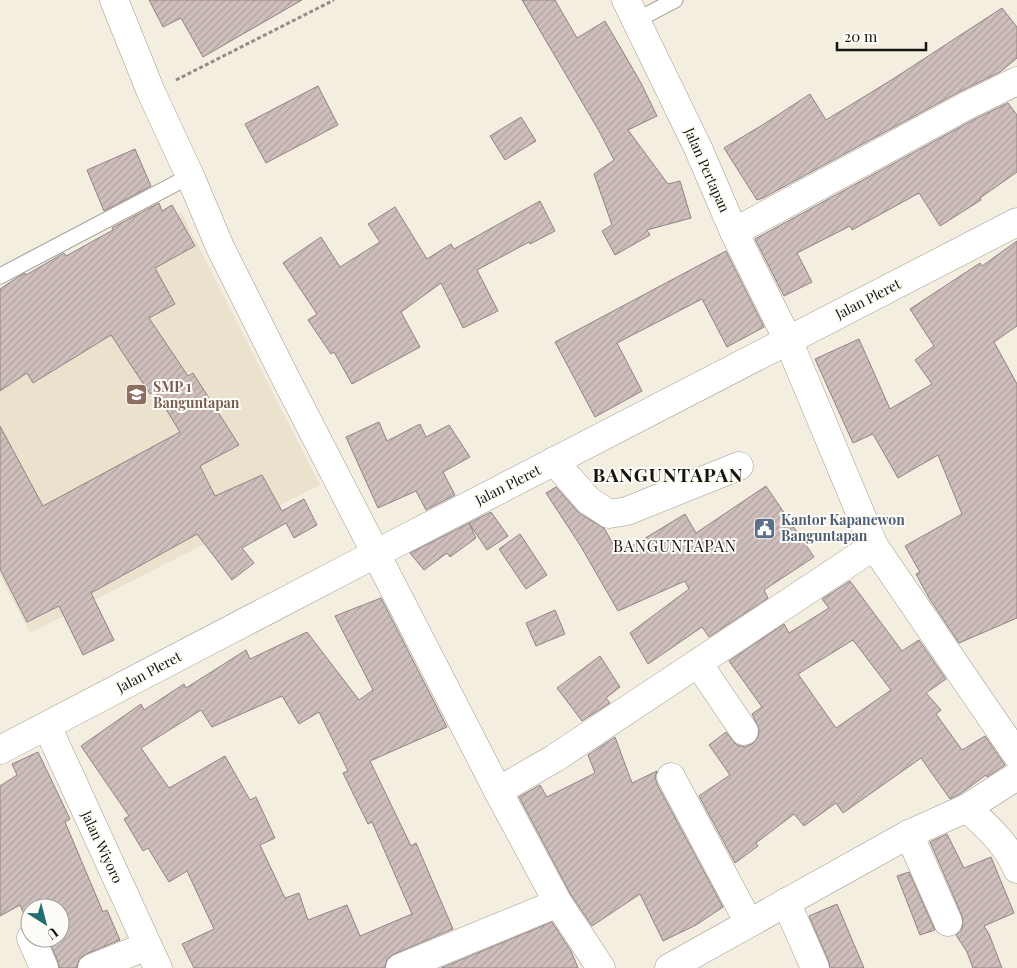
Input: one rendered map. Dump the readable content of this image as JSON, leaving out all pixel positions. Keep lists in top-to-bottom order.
{
  "streets": {
    "street": ["Jalan Pertapan", "Jalan Pleret", "Jalan Wiyoro"]
  },
  "crossings": [
    ["Jalan Pertapan", "Jalan Pleret"],
    ["Jalan Pleret", "Jalan Wiyoro"]
  ],
  "districts": ["BANGUNTAPAN", "BANGUNTAPAN"],
  "places": {
    "school or university": ["SMP 1 Banguntapan"],
    "public building": ["Kantor Kapanewon Banguntapan"]
  },
  "scale_bar": "20 m",
  "north": "bottom right"
}
